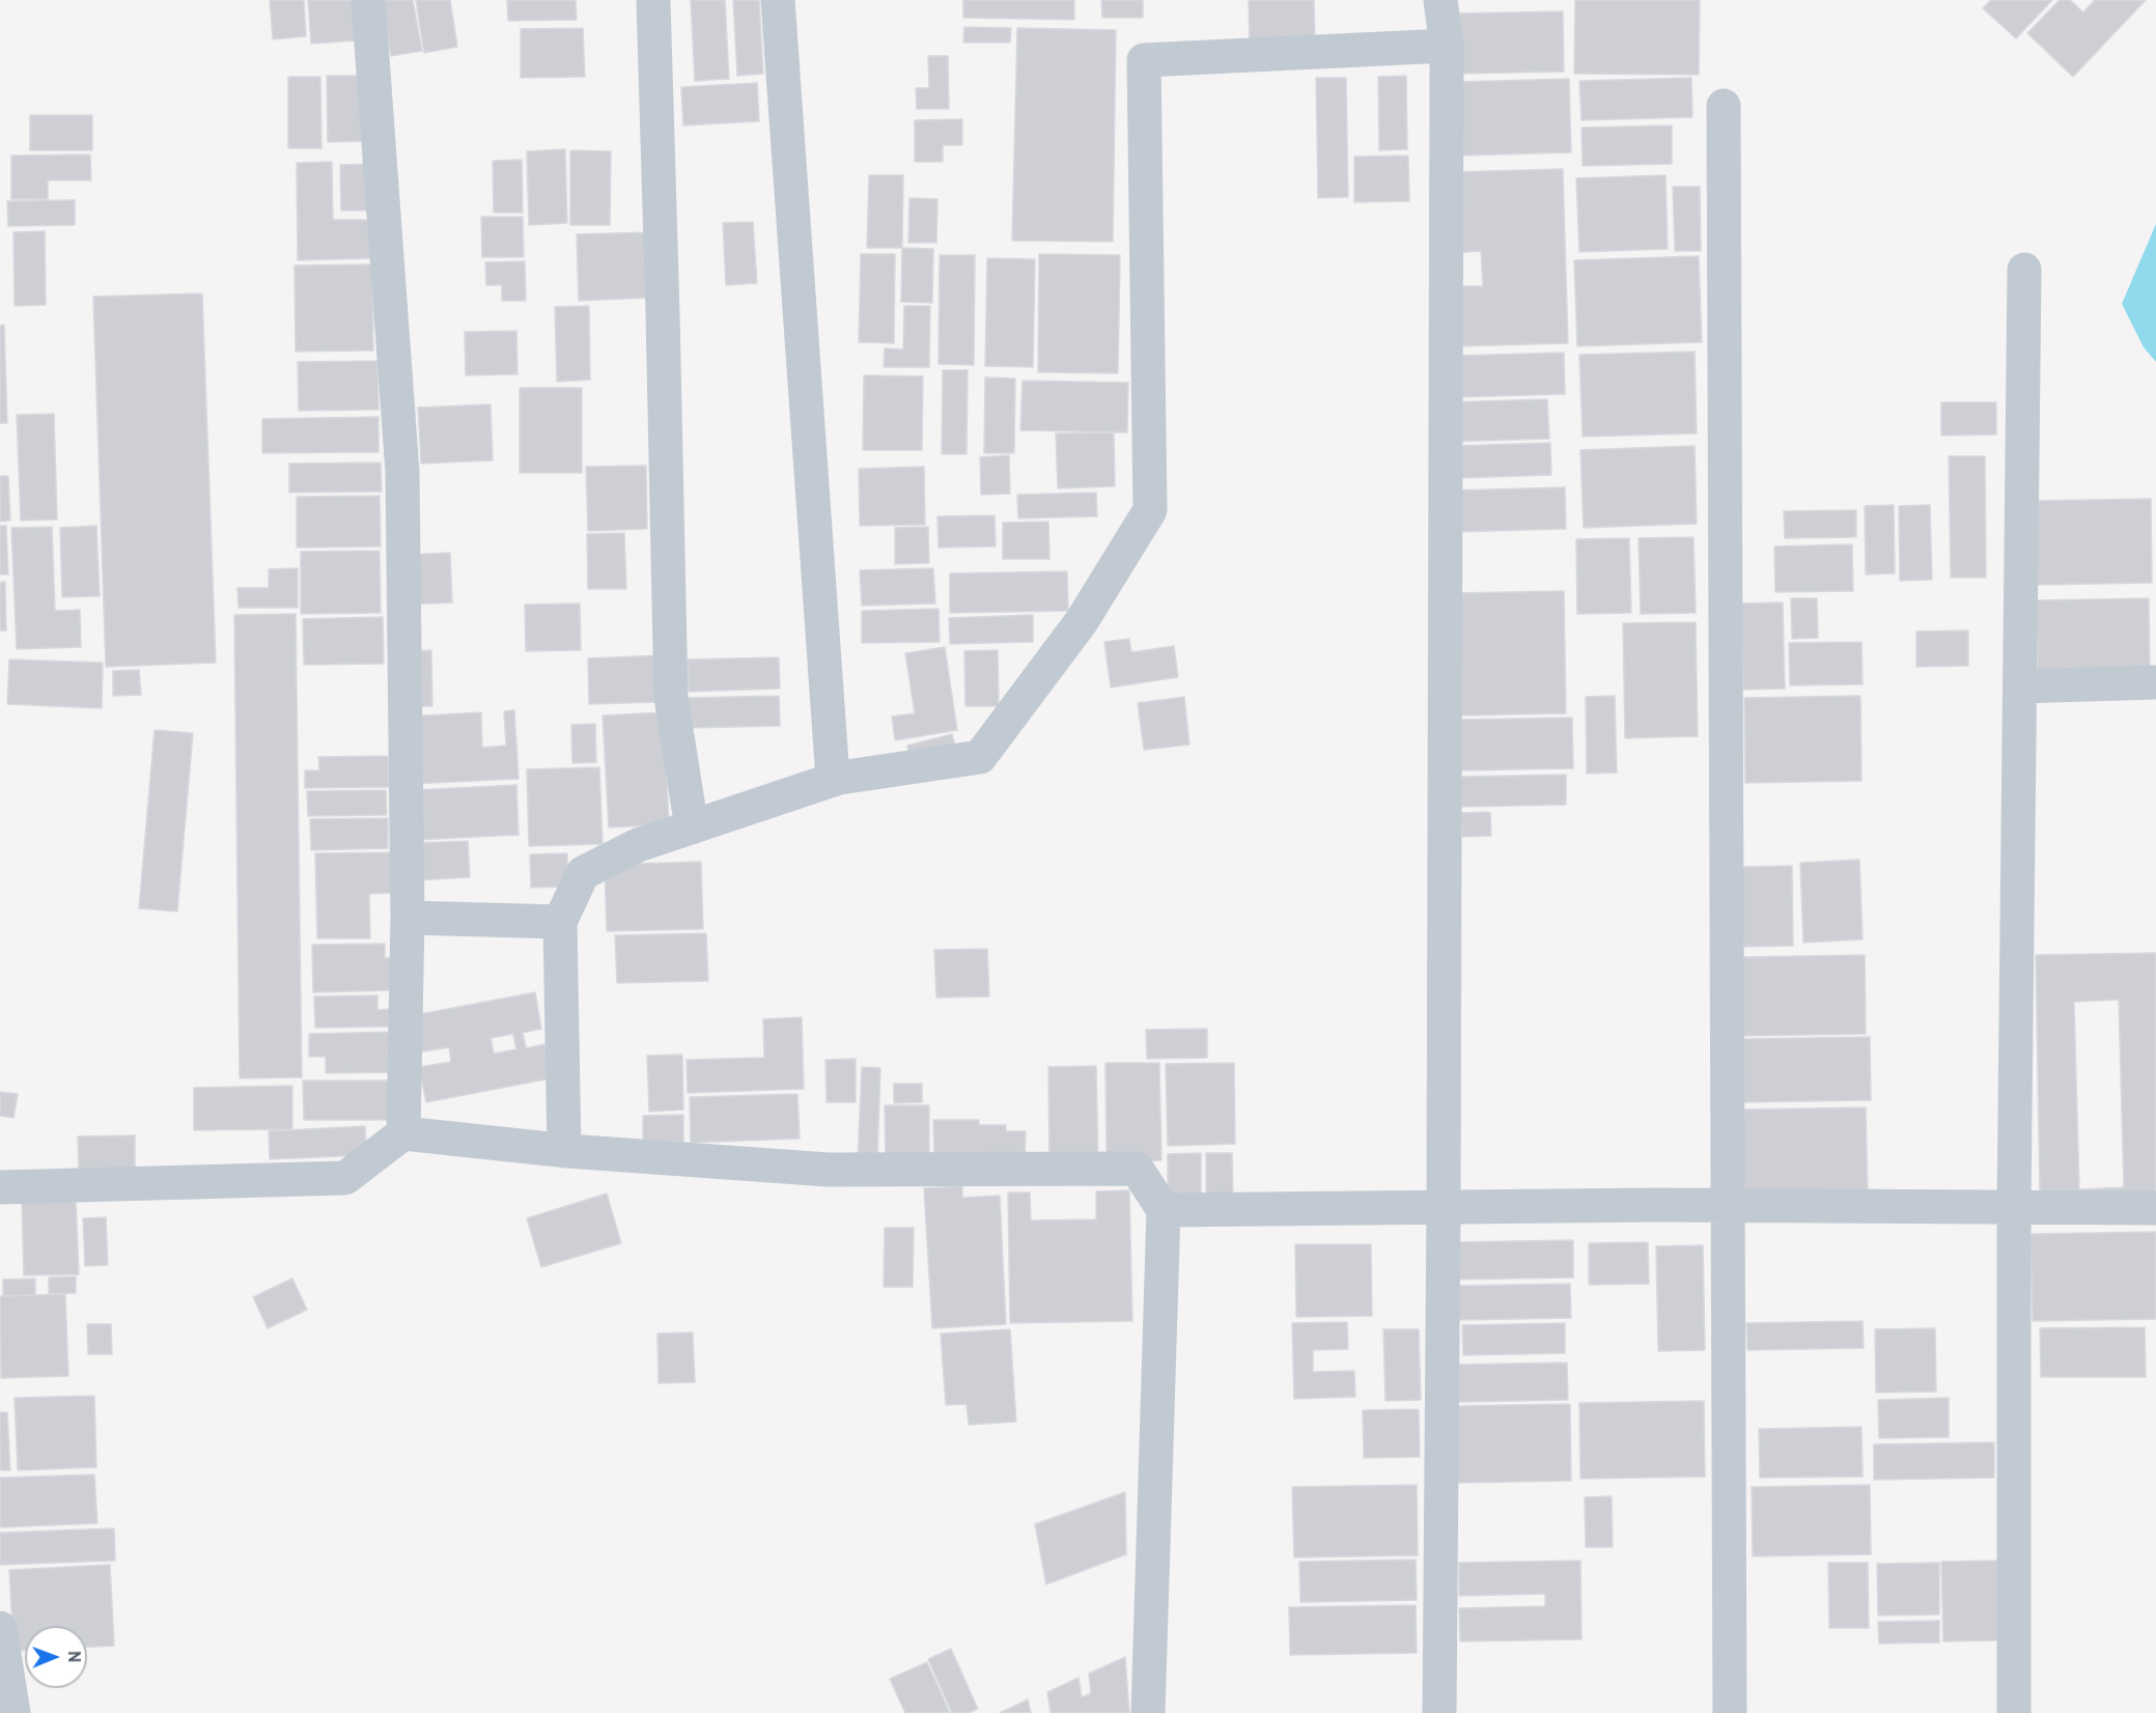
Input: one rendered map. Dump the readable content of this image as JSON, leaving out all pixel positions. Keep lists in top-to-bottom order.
{
  "north": "right"
}
